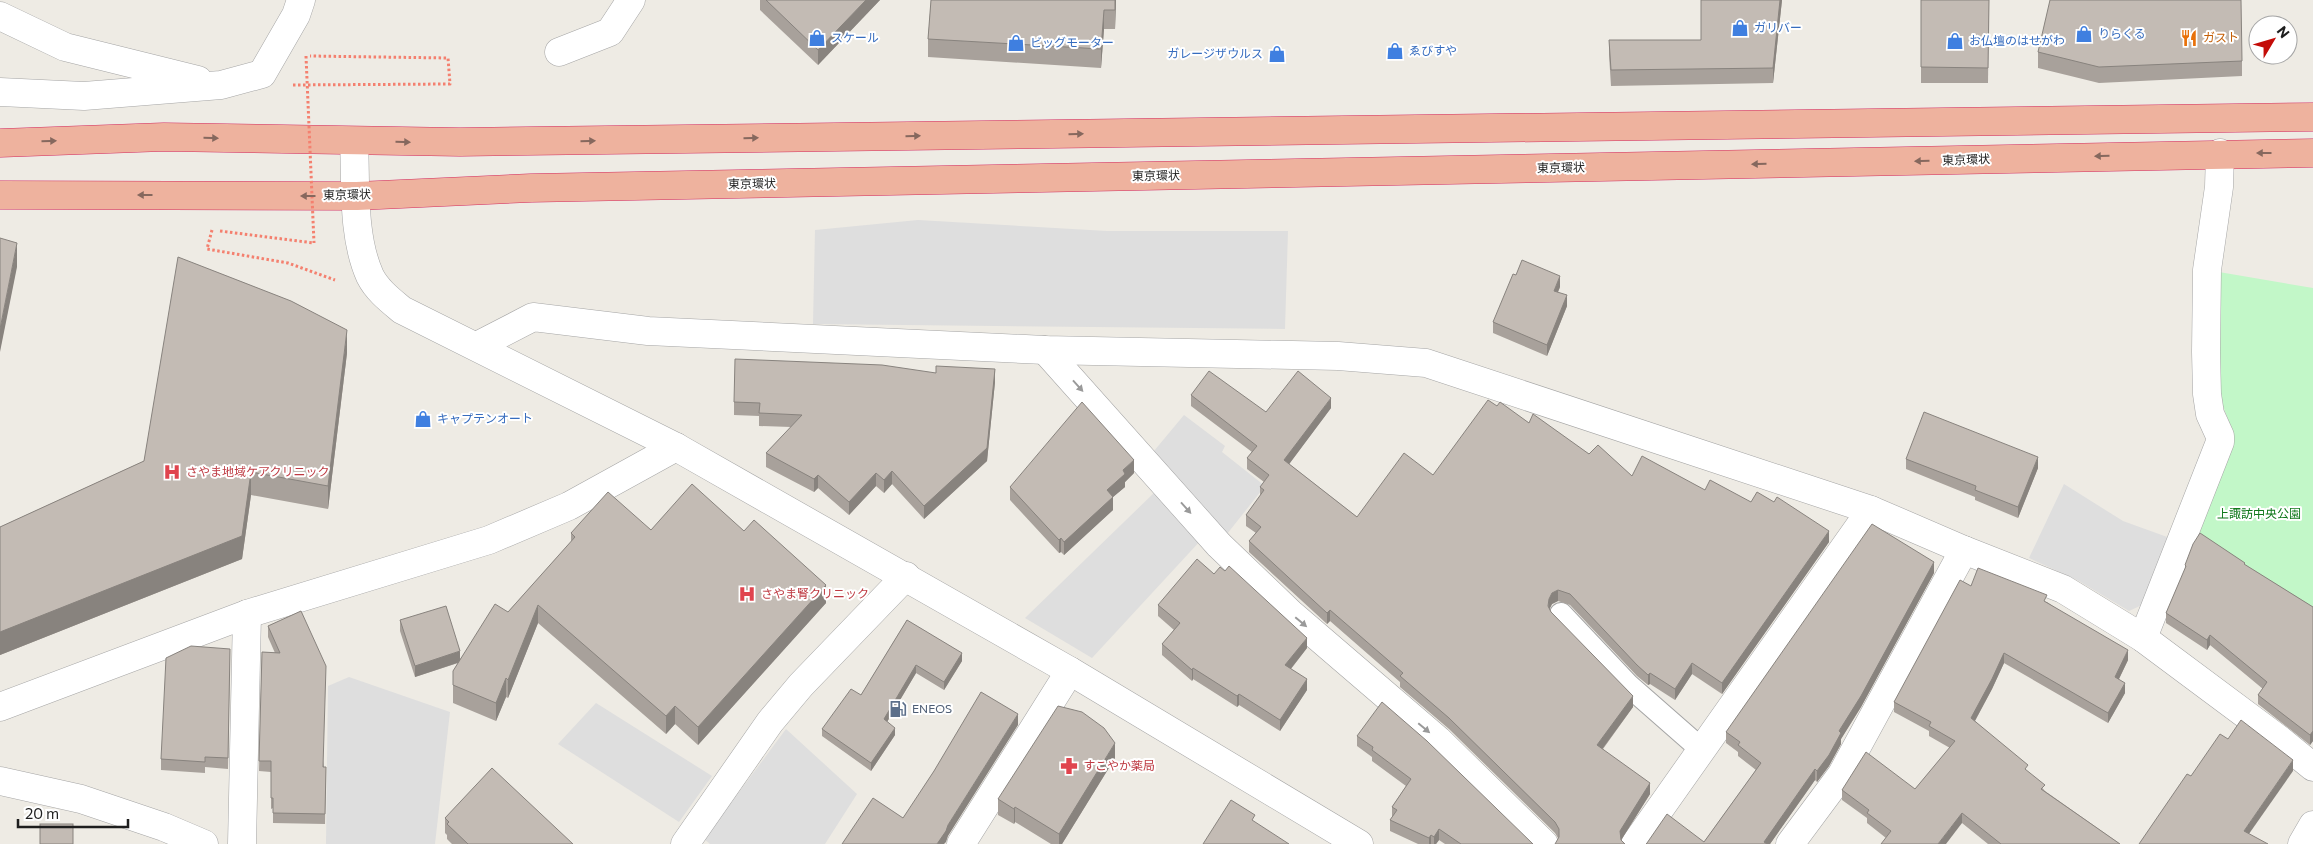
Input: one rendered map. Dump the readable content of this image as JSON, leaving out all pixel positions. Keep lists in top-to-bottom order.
{
  "streets": {
    "highway": ["東京環状"]
  },
  "parks": ["上諏訪中央公園"],
  "places": {
    "shop": [
      "ガリバー",
      "りらくる",
      "スケール",
      "お仏壇のはせがわ",
      "ビッグモーター",
      "ゑびすや",
      "ガレージザウルス",
      "キャプテンオート"
    ],
    "restaurant": ["ガスト"],
    "hospital": ["さやま地域ケアクリニック", "さやま腎クリニック"],
    "fuel station": ["ENEOS"],
    "pharmacy": ["すこやか薬局"]
  },
  "scale_bar": "20 m",
  "north": "top right"
}
